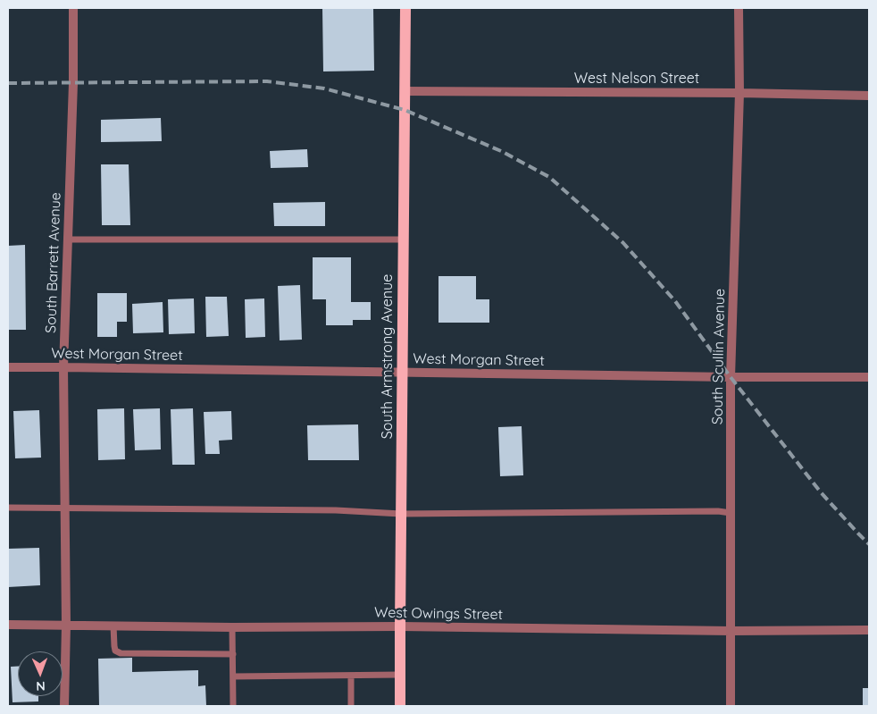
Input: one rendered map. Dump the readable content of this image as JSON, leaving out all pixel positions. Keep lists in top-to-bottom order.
{
  "streets": {
    "main road": ["South Armstrong Avenue"],
    "street": [
      "West Nelson Street",
      "South Barrett Avenue",
      "West Morgan Street",
      "South Scullin Avenue",
      "West Owings Street"
    ]
  },
  "crossings": [
    ["West Nelson Street", "South Armstrong Avenue"],
    ["West Nelson Street", "South Scullin Avenue"],
    ["South Barrett Avenue", "West Morgan Street"],
    ["South Barrett Avenue", "West Owings Street"],
    ["West Morgan Street", "South Armstrong Avenue"],
    ["West Morgan Street", "South Scullin Avenue"],
    ["South Armstrong Avenue", "West Owings Street"],
    ["South Scullin Avenue", "West Owings Street"]
  ],
  "north": "bottom"
}
